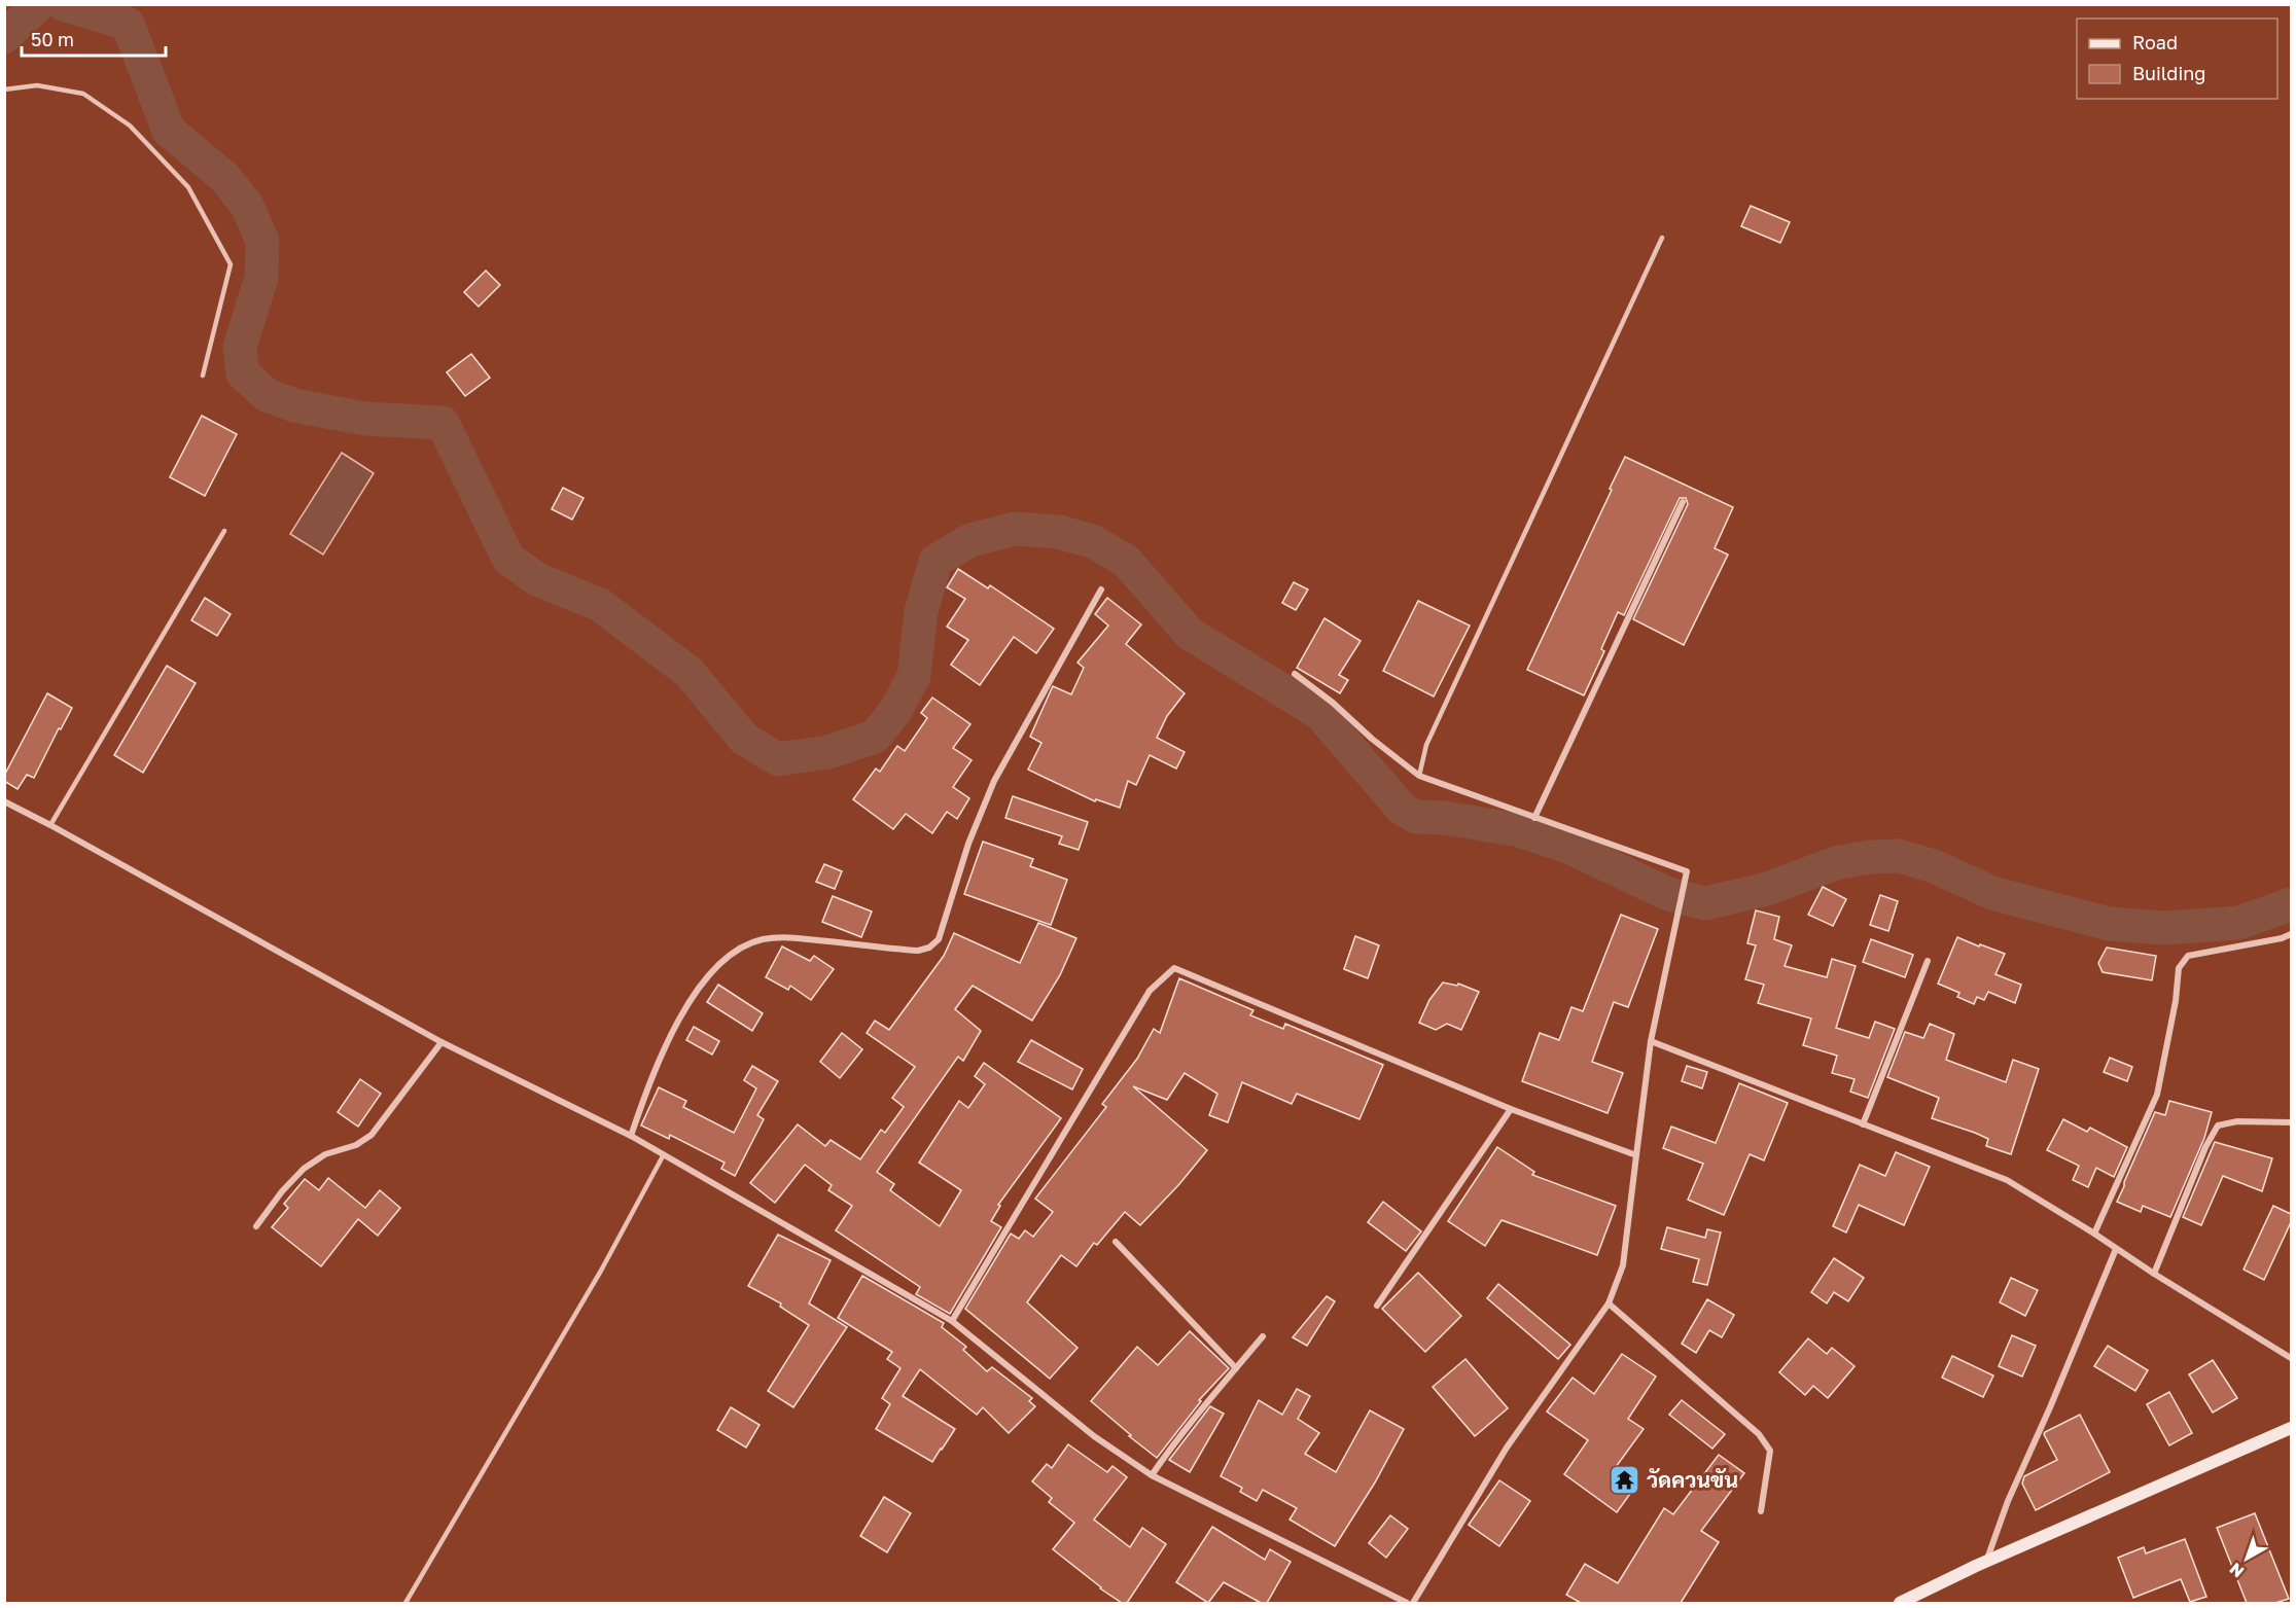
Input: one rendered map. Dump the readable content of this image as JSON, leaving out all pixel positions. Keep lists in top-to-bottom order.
{
  "places": {
    "temple": ["วัดควนขัน"]
  },
  "legend": ["Road", "Building"],
  "scale_bar": "50 m",
  "north": "bottom left"
}
